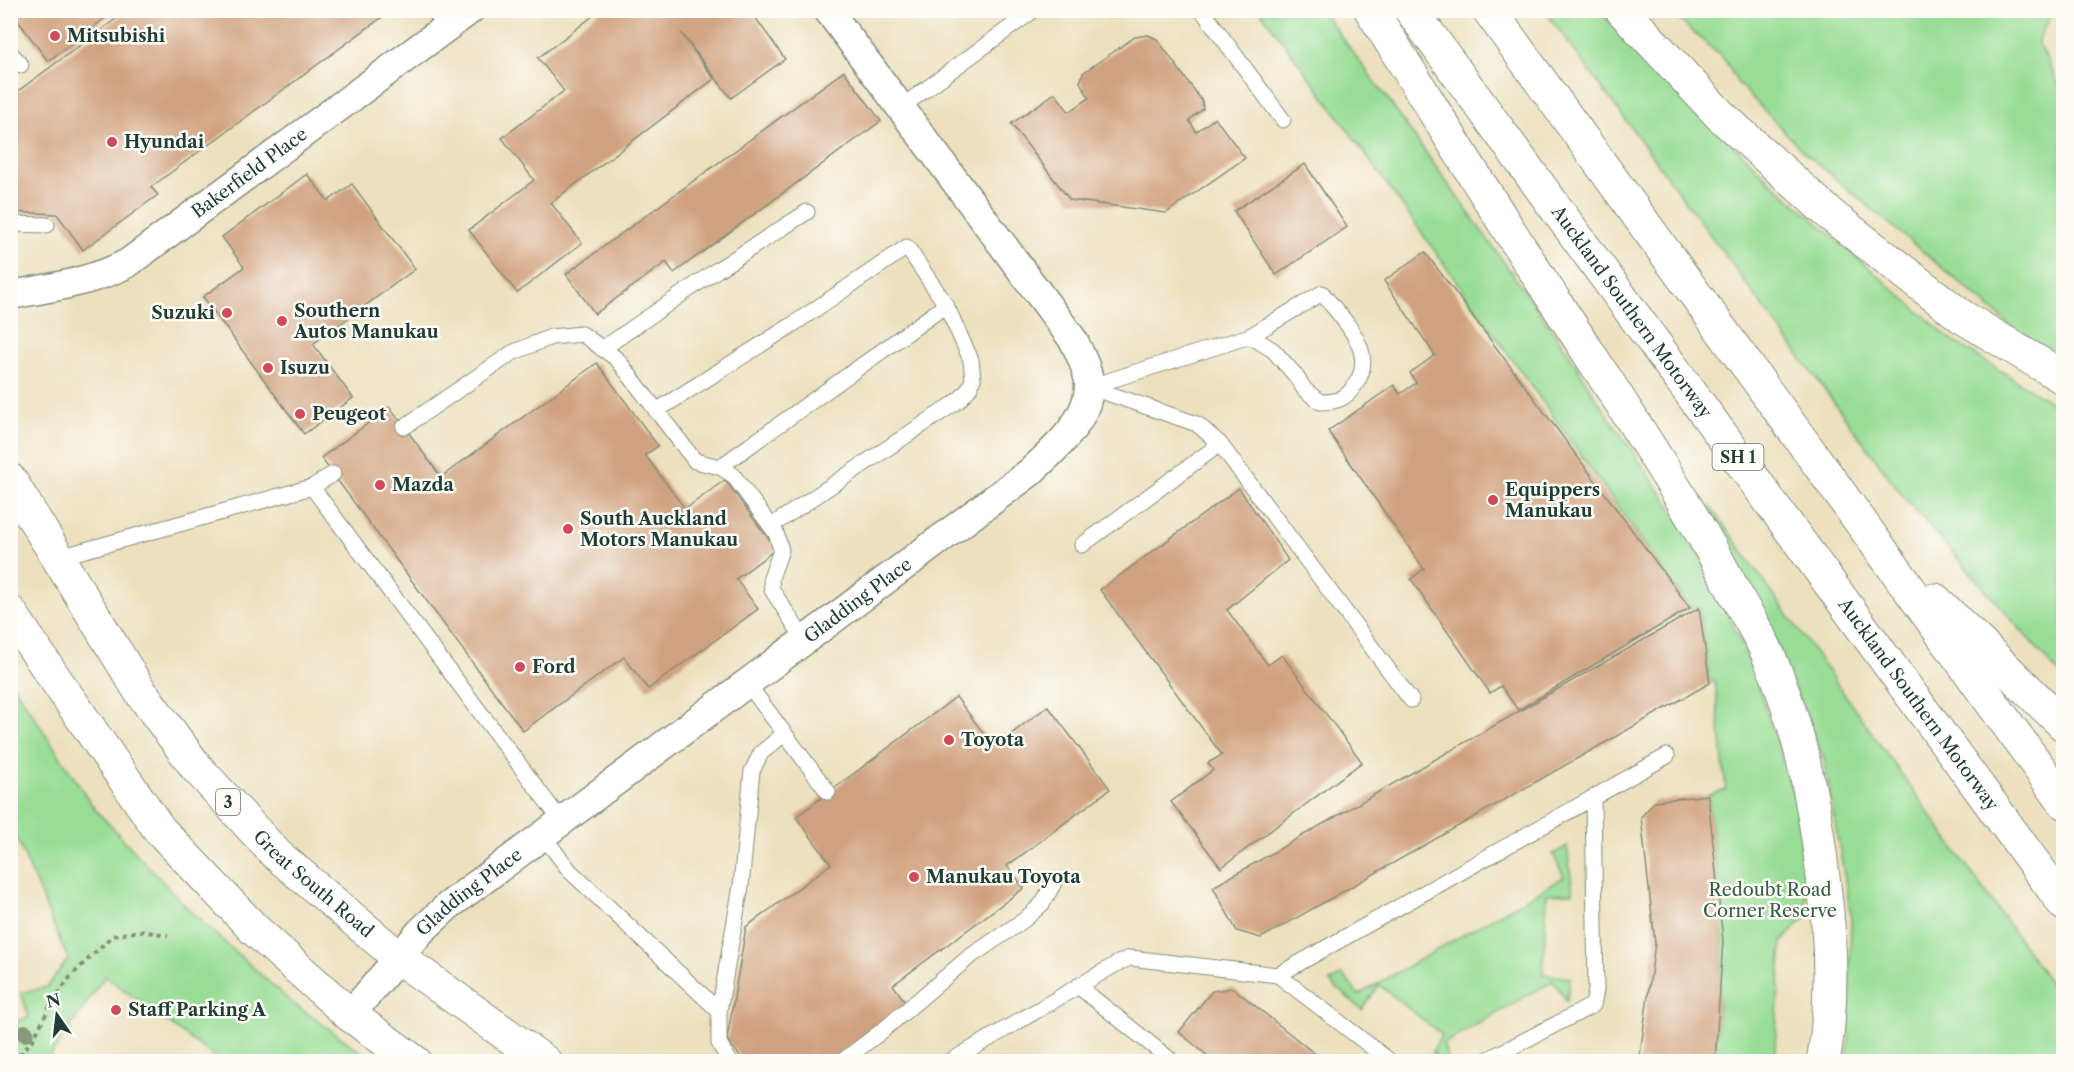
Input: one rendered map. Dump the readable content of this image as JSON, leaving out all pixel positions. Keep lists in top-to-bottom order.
{
  "streets": {
    "main road": [
      "Auckland Southern Motorway",
      "SH 1",
      "3",
      "Great South Road"
    ],
    "street": ["Bakerfield Place", "Gladding Place"]
  },
  "crossings": [
    ["Gladding Place", "Great South Road"]
  ],
  "parks": ["Redoubt Road Corner Reserve"],
  "places": [
    "Mitsubishi",
    "Hyundai",
    "Suzuki",
    "Southern Autos Manukau",
    "Isuzu",
    "Peugeot",
    "Mazda",
    "Equippers Manukau",
    "South Auckland Motors Manukau",
    "Ford",
    "Toyota",
    "Manukau Toyota",
    "Staff Parking A"
  ],
  "north": "top"
}
